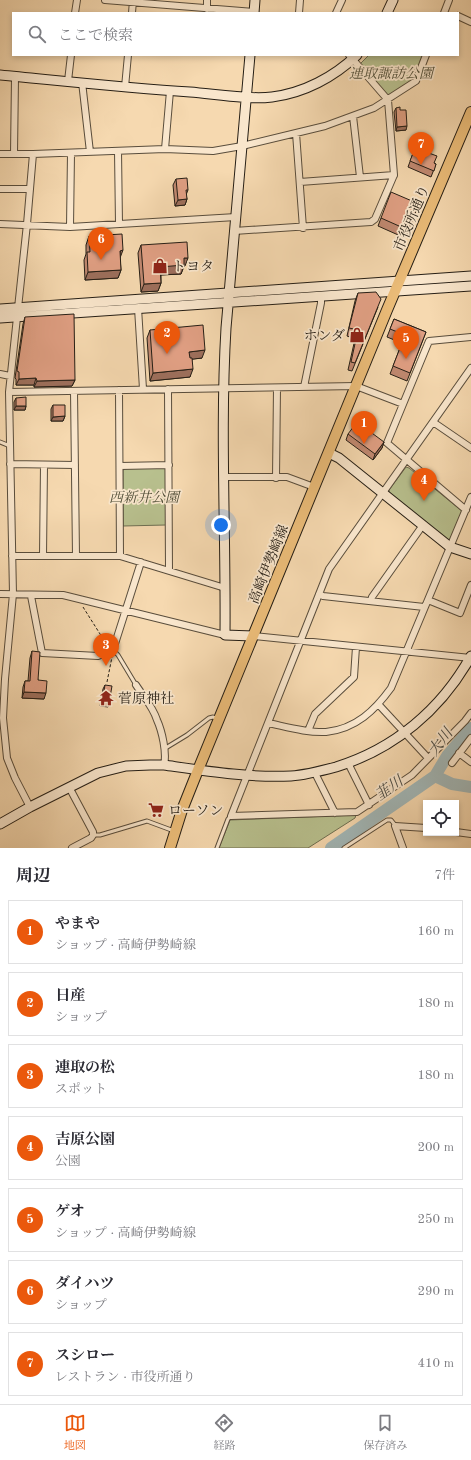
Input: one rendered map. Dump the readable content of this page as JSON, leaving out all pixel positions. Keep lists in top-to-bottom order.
{
  "streets": {
    "main road": ["市役所通り", "高崎伊勢崎線"]
  },
  "crossings": [
    ["市役所通り", "高崎伊勢崎線"]
  ],
  "water": ["大川", "韮川"],
  "parks": ["連取諏訪公園", "西新井公園"],
  "places": {
    "shop": ["トヨタ", "ホンダ"],
    "temple": ["菅原神社"],
    "supermarket": ["ローソン"]
  },
  "page": {
    "search": "ここで検索",
    "pins": [
      "7",
      "6",
      "2",
      "5",
      "1",
      "4",
      "3"
    ],
    "heading": ["周辺", "7件"],
    "list": [
      {
        "mark": "1",
        "name": "やまや",
        "note": "ショップ · 高崎伊勢崎線",
        "value": "160 m"
      },
      {
        "mark": "2",
        "name": "日産",
        "note": "ショップ",
        "value": "180 m"
      },
      {
        "mark": "3",
        "name": "連取の松",
        "note": "スポット",
        "value": "180 m"
      },
      {
        "mark": "4",
        "name": "吉原公園",
        "note": "公園",
        "value": "200 m"
      },
      {
        "mark": "5",
        "name": "ゲオ",
        "note": "ショップ · 高崎伊勢崎線",
        "value": "250 m"
      },
      {
        "mark": "6",
        "name": "ダイハツ",
        "note": "ショップ",
        "value": "290 m"
      },
      {
        "mark": "7",
        "name": "スシロー",
        "note": "レストラン · 市役所通り",
        "value": "410 m"
      }
    ],
    "nav": ["地図", "経路", "保存済み"]
  }
}
